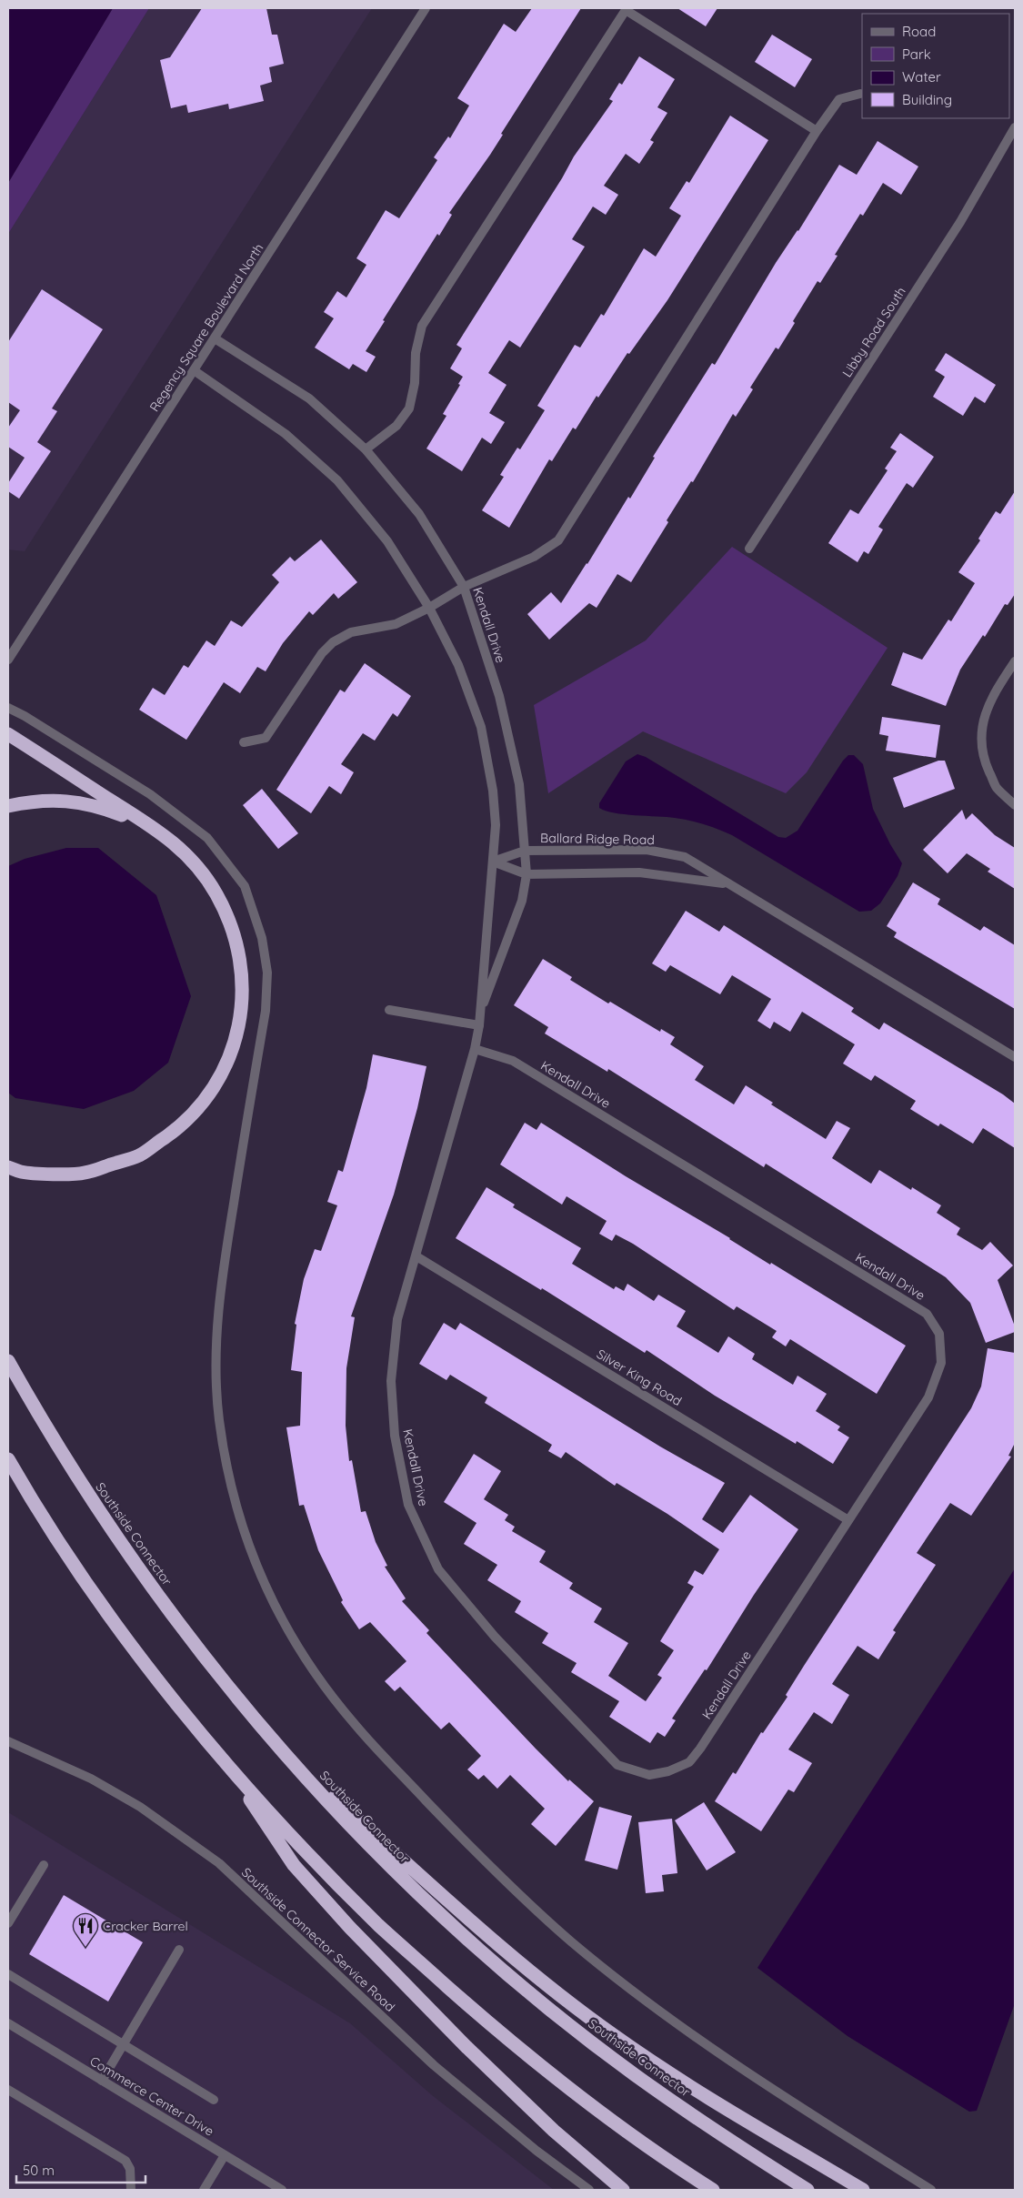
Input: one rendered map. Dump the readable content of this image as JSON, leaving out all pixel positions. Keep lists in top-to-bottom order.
{
  "streets": {
    "highway": ["Southside Connector"],
    "street": [
      "Regency Square Boulevard North",
      "Libby Road South",
      "Kendall Drive",
      "Ballard Ridge Road",
      "Silver King Road",
      "Southside Connector Service Road",
      "Commerce Center Drive"
    ]
  },
  "crossings": [
    ["Regency Square Boulevard North", "Kendall Drive"],
    ["Kendall Drive", "Ballard Ridge Road"],
    ["Kendall Drive", "Silver King Road"]
  ],
  "places": {
    "restaurant": ["Cracker Barrel"]
  },
  "legend": [
    "Road",
    "Park",
    "Water",
    "Building"
  ],
  "scale_bar": "50 m"
}
